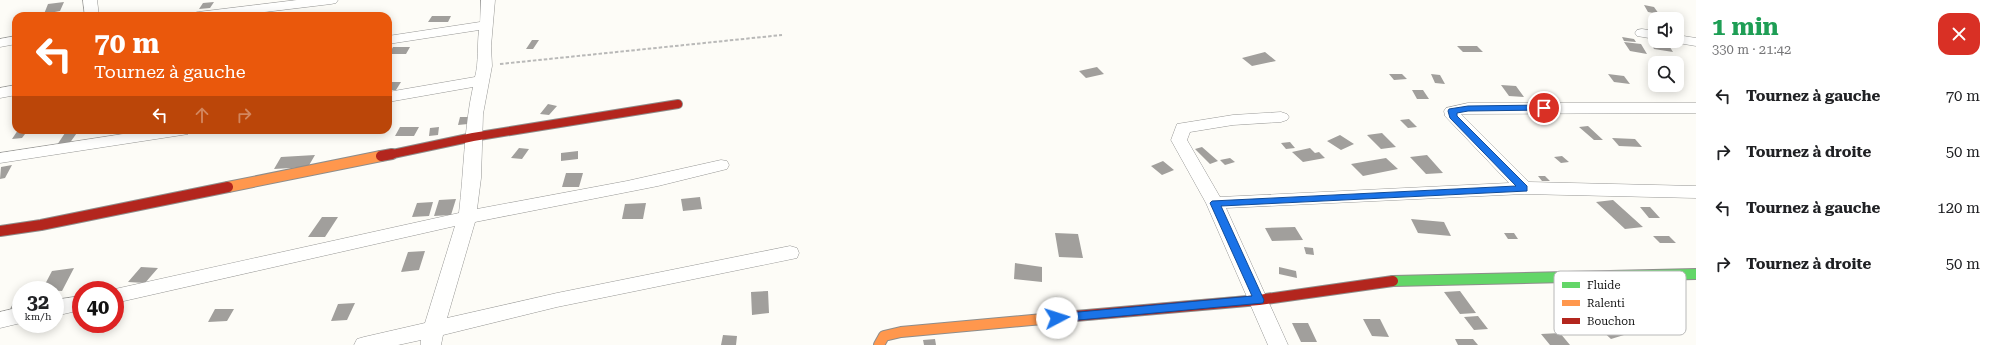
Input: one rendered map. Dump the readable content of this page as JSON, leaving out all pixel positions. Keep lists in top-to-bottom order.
{
  "legend": ["Fluide", "Ralenti", "Bouchon"],
  "page": {
    "heading": ["1 min", "330 m · 21:42"],
    "turn": ["70 m", "Tournez à gauche"],
    "list": [
      {
        "name": "Tournez à gauche",
        "value": "70 m"
      },
      {
        "name": "Tournez à droite",
        "value": "50 m"
      },
      {
        "name": "Tournez à gauche",
        "value": "120 m"
      },
      {
        "name": "Tournez à droite",
        "value": "50 m"
      }
    ],
    "speed": "32 km/h",
    "limit": "40"
  }
}
